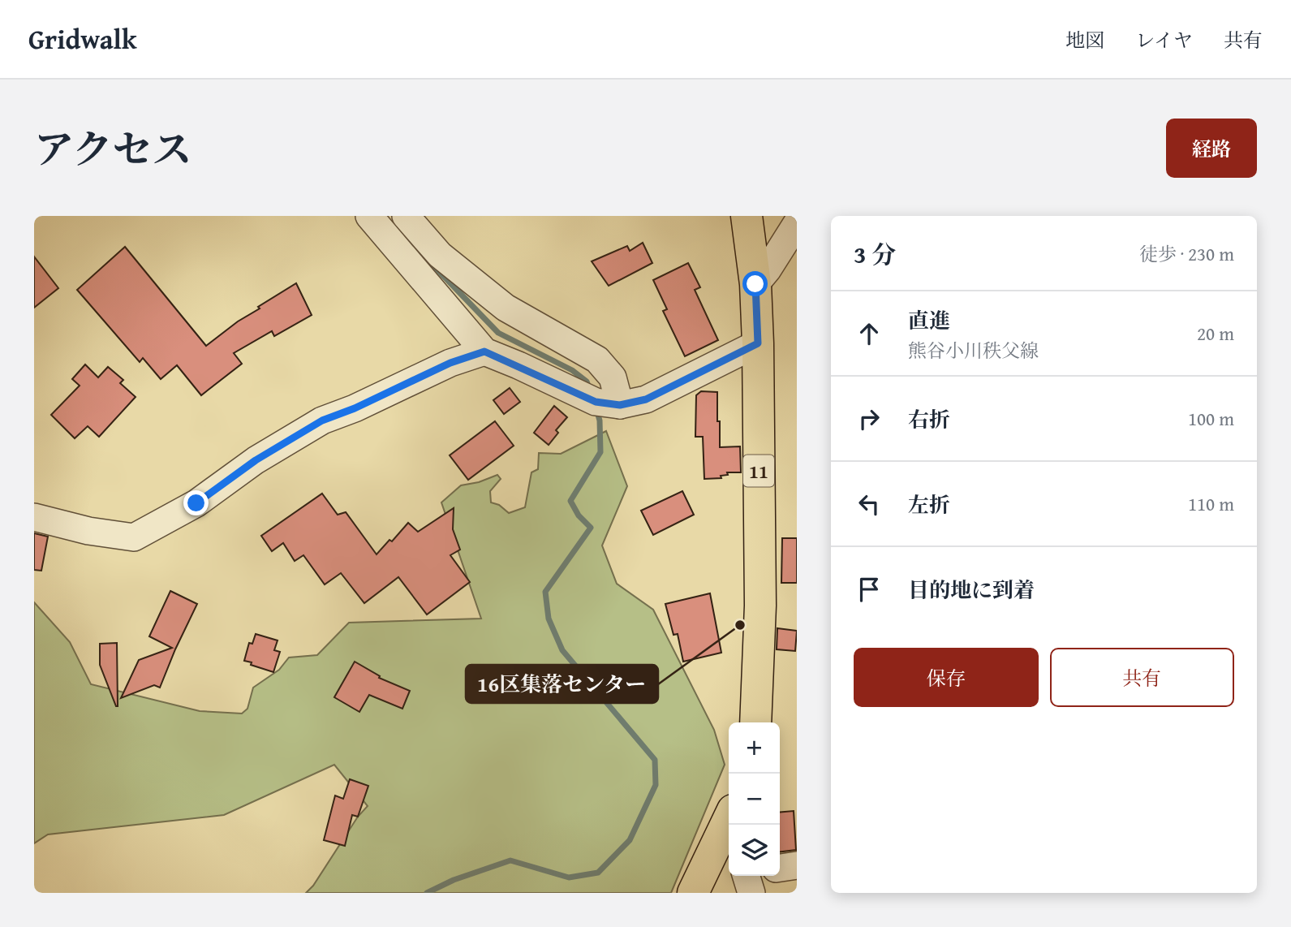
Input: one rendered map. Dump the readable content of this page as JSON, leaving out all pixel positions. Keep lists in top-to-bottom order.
{
  "streets": {
    "main road": ["11"]
  },
  "places": ["16区集落センター"],
  "page": {
    "header": "Gridwalk",
    "nav": ["地図", "レイヤ", "共有"],
    "title": "アクセス",
    "buttons": [
      "経路",
      ["保存", "共有"]
    ],
    "heading": ["3 分", "徒歩 · 230 m"],
    "list": [
      ["直進", "熊谷小川秩父線", "20 m"],
      ["右折", "100 m"],
      ["左折", "110 m"],
      "目的地に到着"
    ],
    "map_buttons": ["+", "−"]
  }
}
